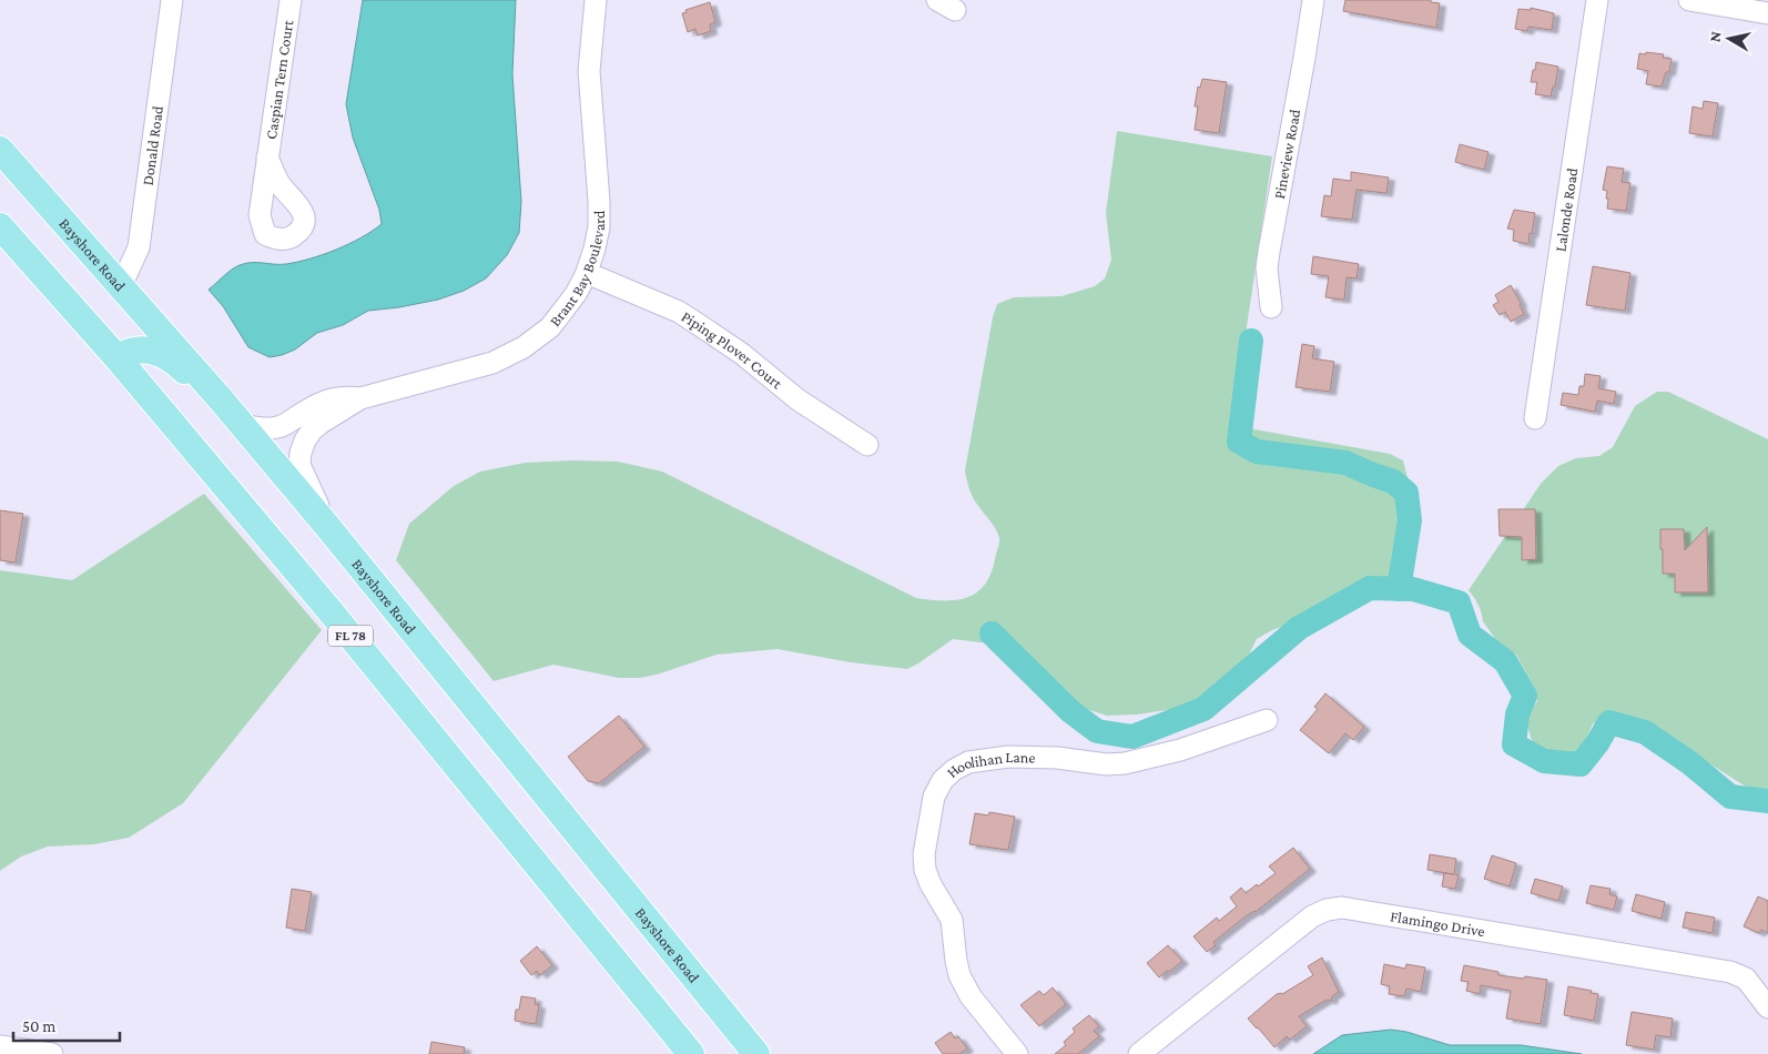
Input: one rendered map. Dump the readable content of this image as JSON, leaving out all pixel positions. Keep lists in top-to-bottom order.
{
  "streets": {
    "main road": ["Bayshore Road", "FL 78"],
    "street": [
      "Caspian Tern Court",
      "Donald Road",
      "Pineview Road",
      "Lalonde Road",
      "Brant Bay Boulevard",
      "Piping Plover Court",
      "Hoolihan Lane",
      "Flamingo Drive"
    ]
  },
  "crossings": [
    ["Donald Road", "Bayshore Road"],
    ["Bayshore Road", "Brant Bay Boulevard"],
    ["Brant Bay Boulevard", "Piping Plover Court"]
  ],
  "scale_bar": "50 m",
  "north": "left"
}
